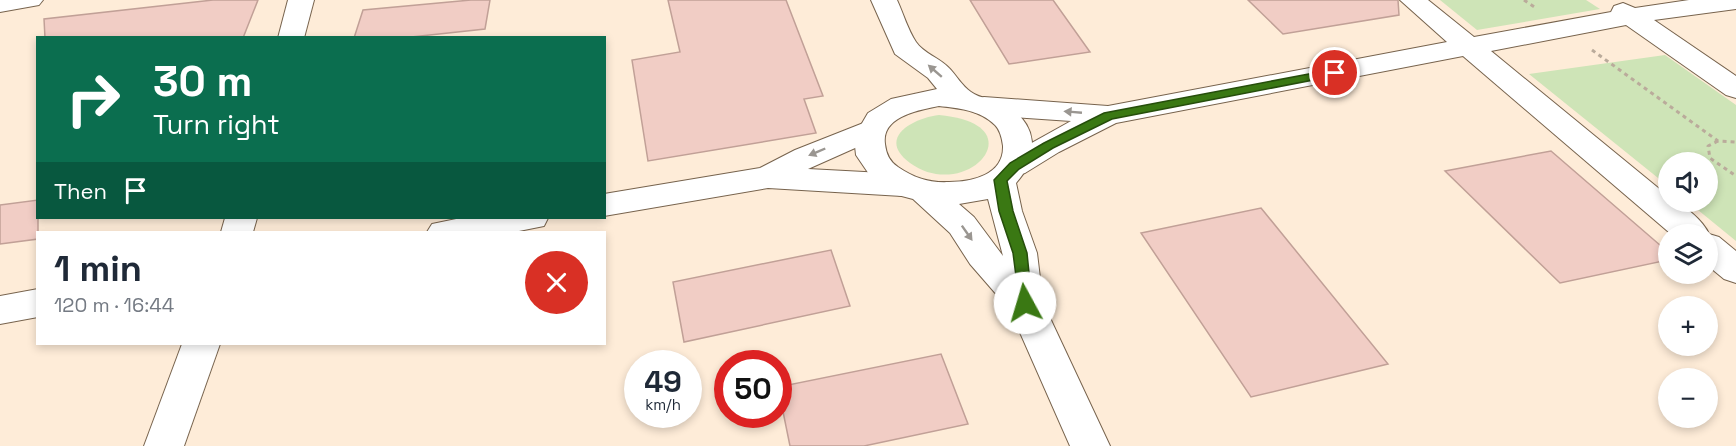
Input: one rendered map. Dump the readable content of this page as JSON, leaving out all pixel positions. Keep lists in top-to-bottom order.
{
  "page": {
    "turn": ["30 m", "Turn right"],
    "map_buttons": ["+", "−"],
    "then": "Then",
    "heading": ["1 min", "120 m · 16:44"],
    "speed": "49 km/h",
    "limit": "50"
  }
}
